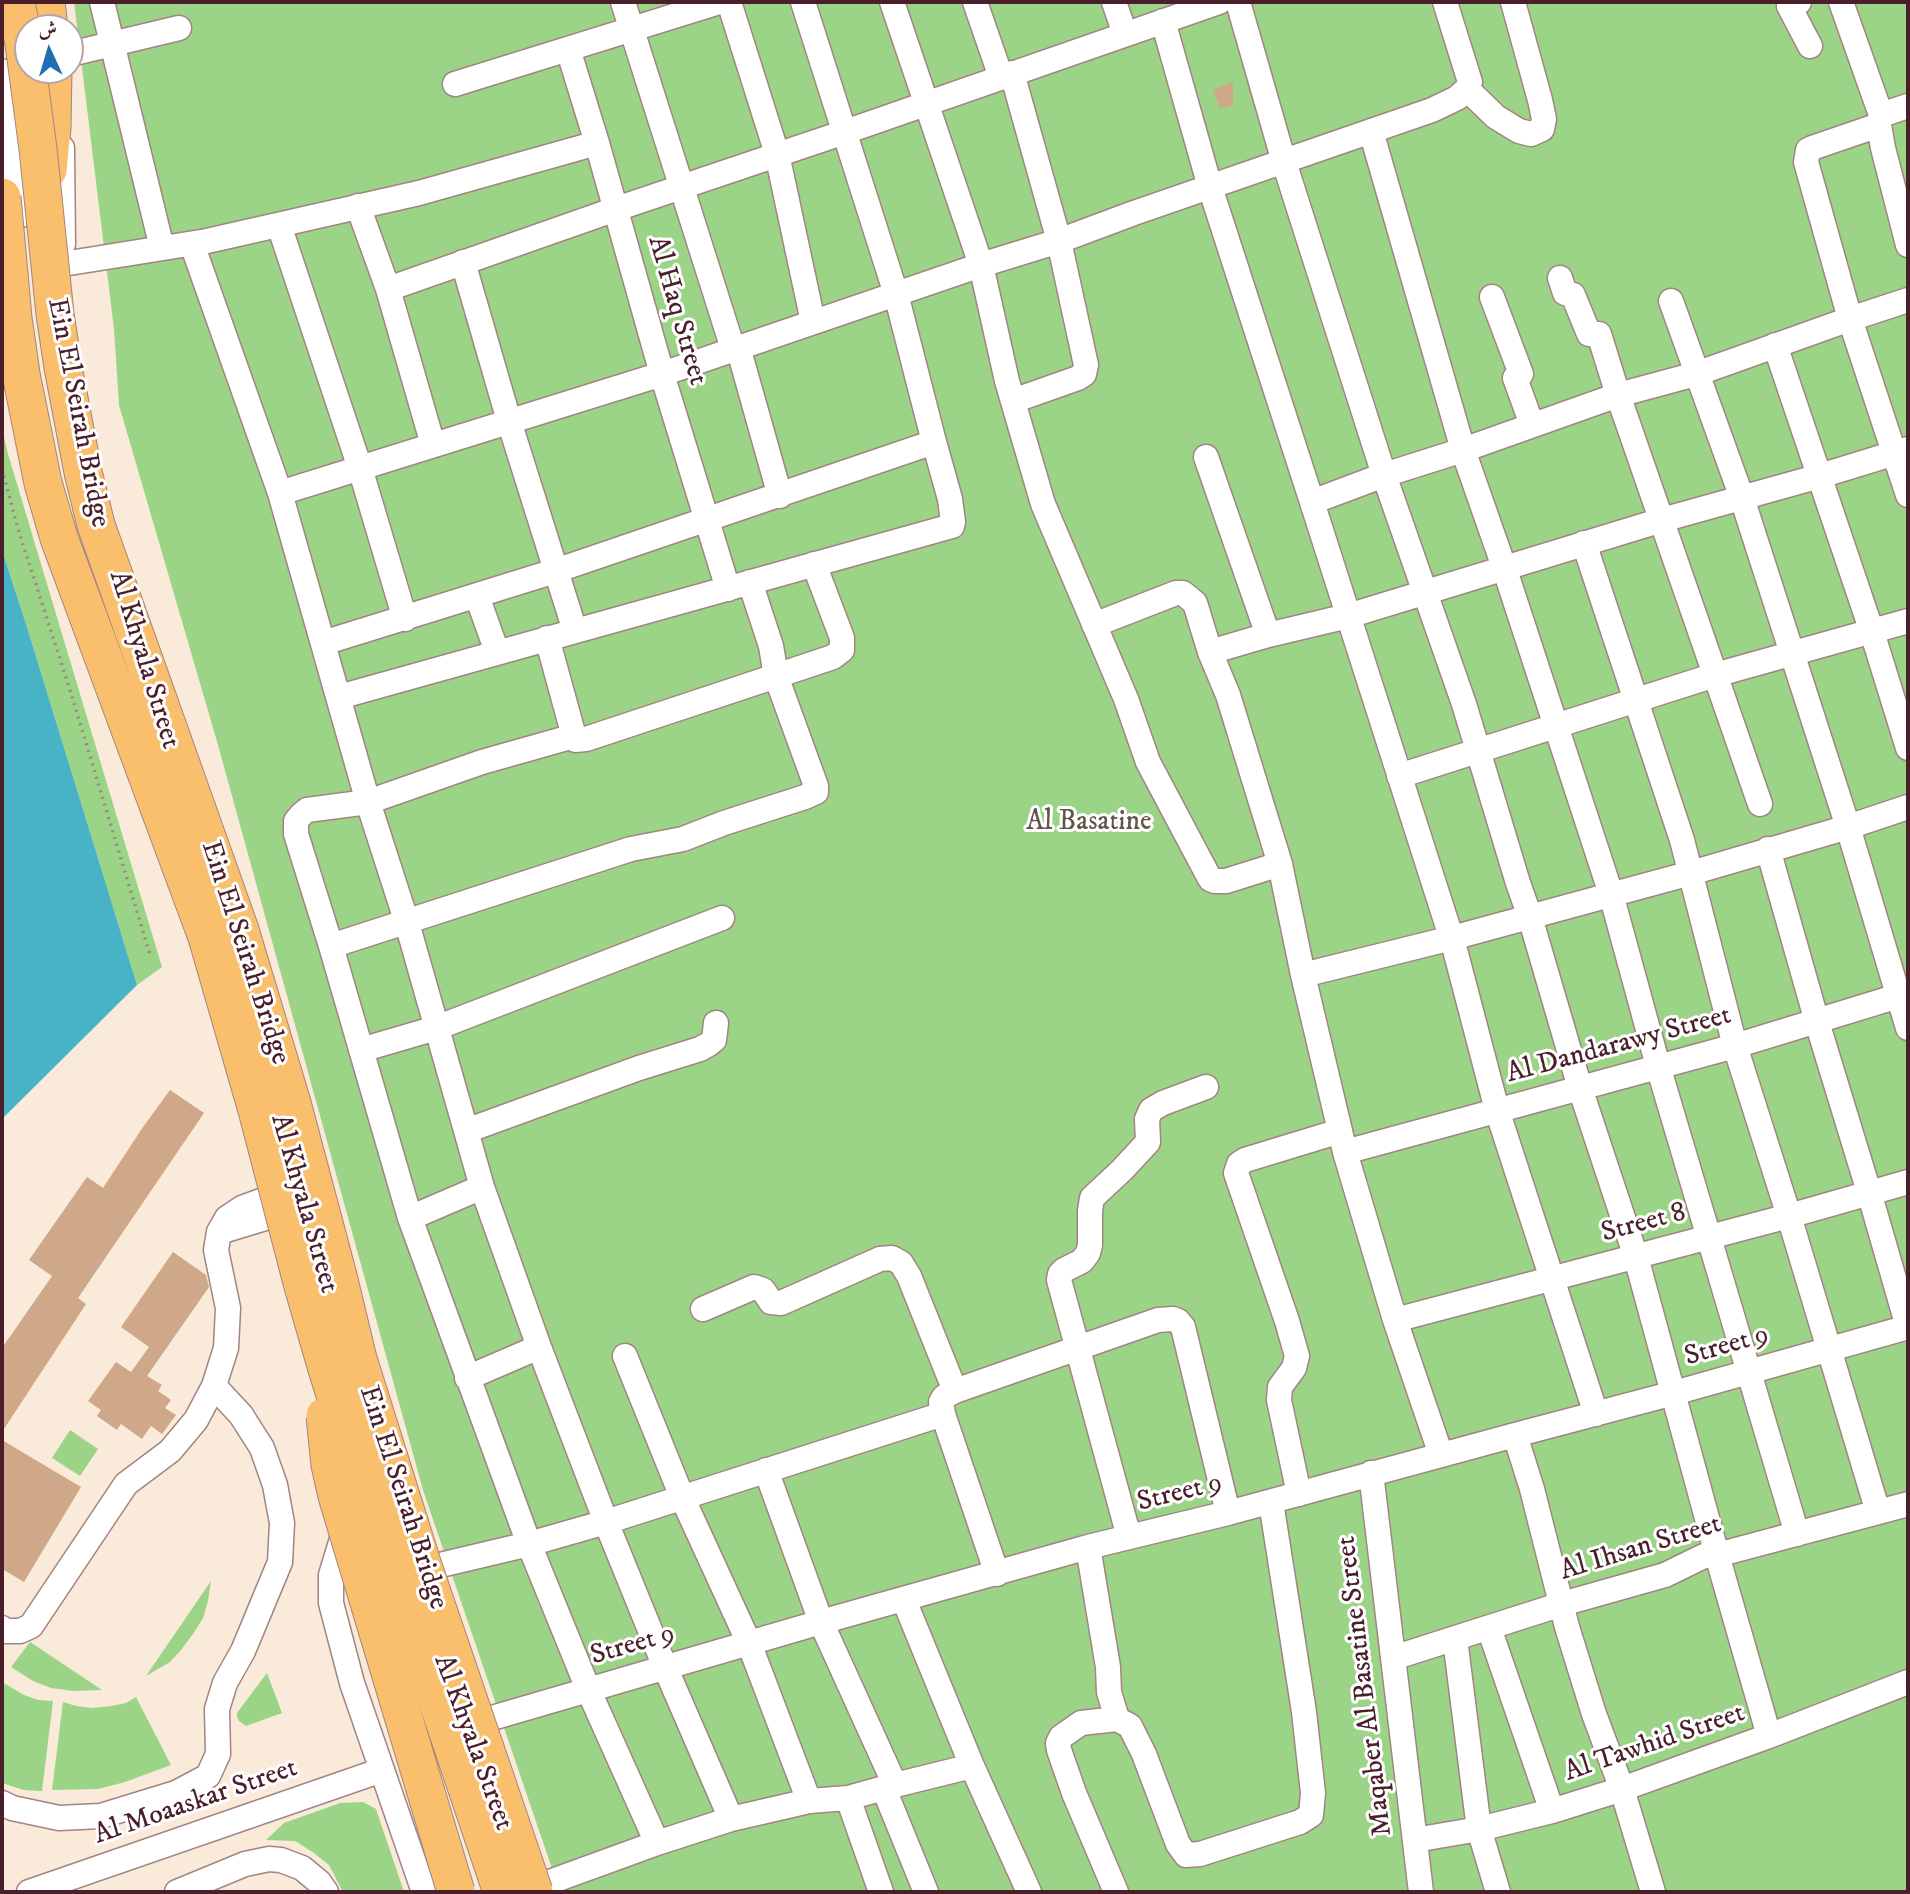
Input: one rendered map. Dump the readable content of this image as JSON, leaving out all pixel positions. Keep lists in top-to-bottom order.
{
  "streets": {
    "highway": ["Ein El Seirah Bridge"],
    "street": [
      "Al Haq Street",
      "Al Khyala Street",
      "Al Dandarawy Street",
      "Street 8",
      "Street 9",
      "Al Ihsan Street",
      "Maqaber Al Basatine Street",
      "Al Tawhid Street",
      "Al Moaaskar Street"
    ]
  },
  "crossings": [
    ["Ein El Seirah Bridge", "Al Khyala Street"],
    ["Al Khyala Street", "Street 9"],
    ["Al Dandarawy Street", "Street 9"],
    ["Street 9", "Maqaber Al Basatine Street"],
    ["Al Ihsan Street", "Maqaber Al Basatine Street"],
    ["Maqaber Al Basatine Street", "Al Tawhid Street"]
  ],
  "parks": ["Al Basatine"],
  "north": "top"
}
